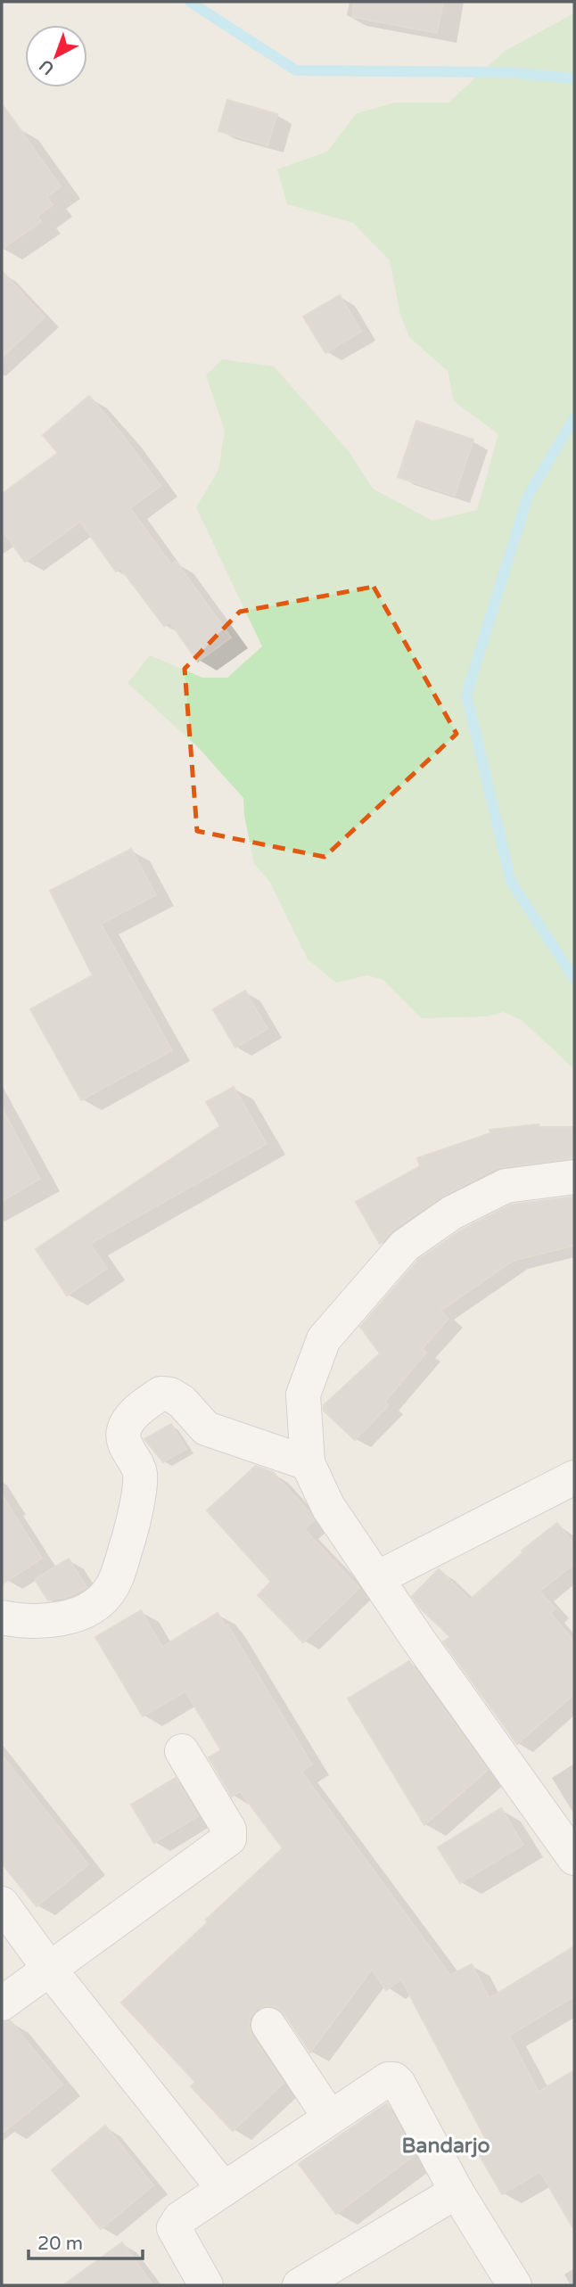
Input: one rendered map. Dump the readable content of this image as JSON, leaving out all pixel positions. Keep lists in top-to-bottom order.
{
  "districts": ["Bandarjo"],
  "scale_bar": "20 m",
  "north": "bottom left"
}
